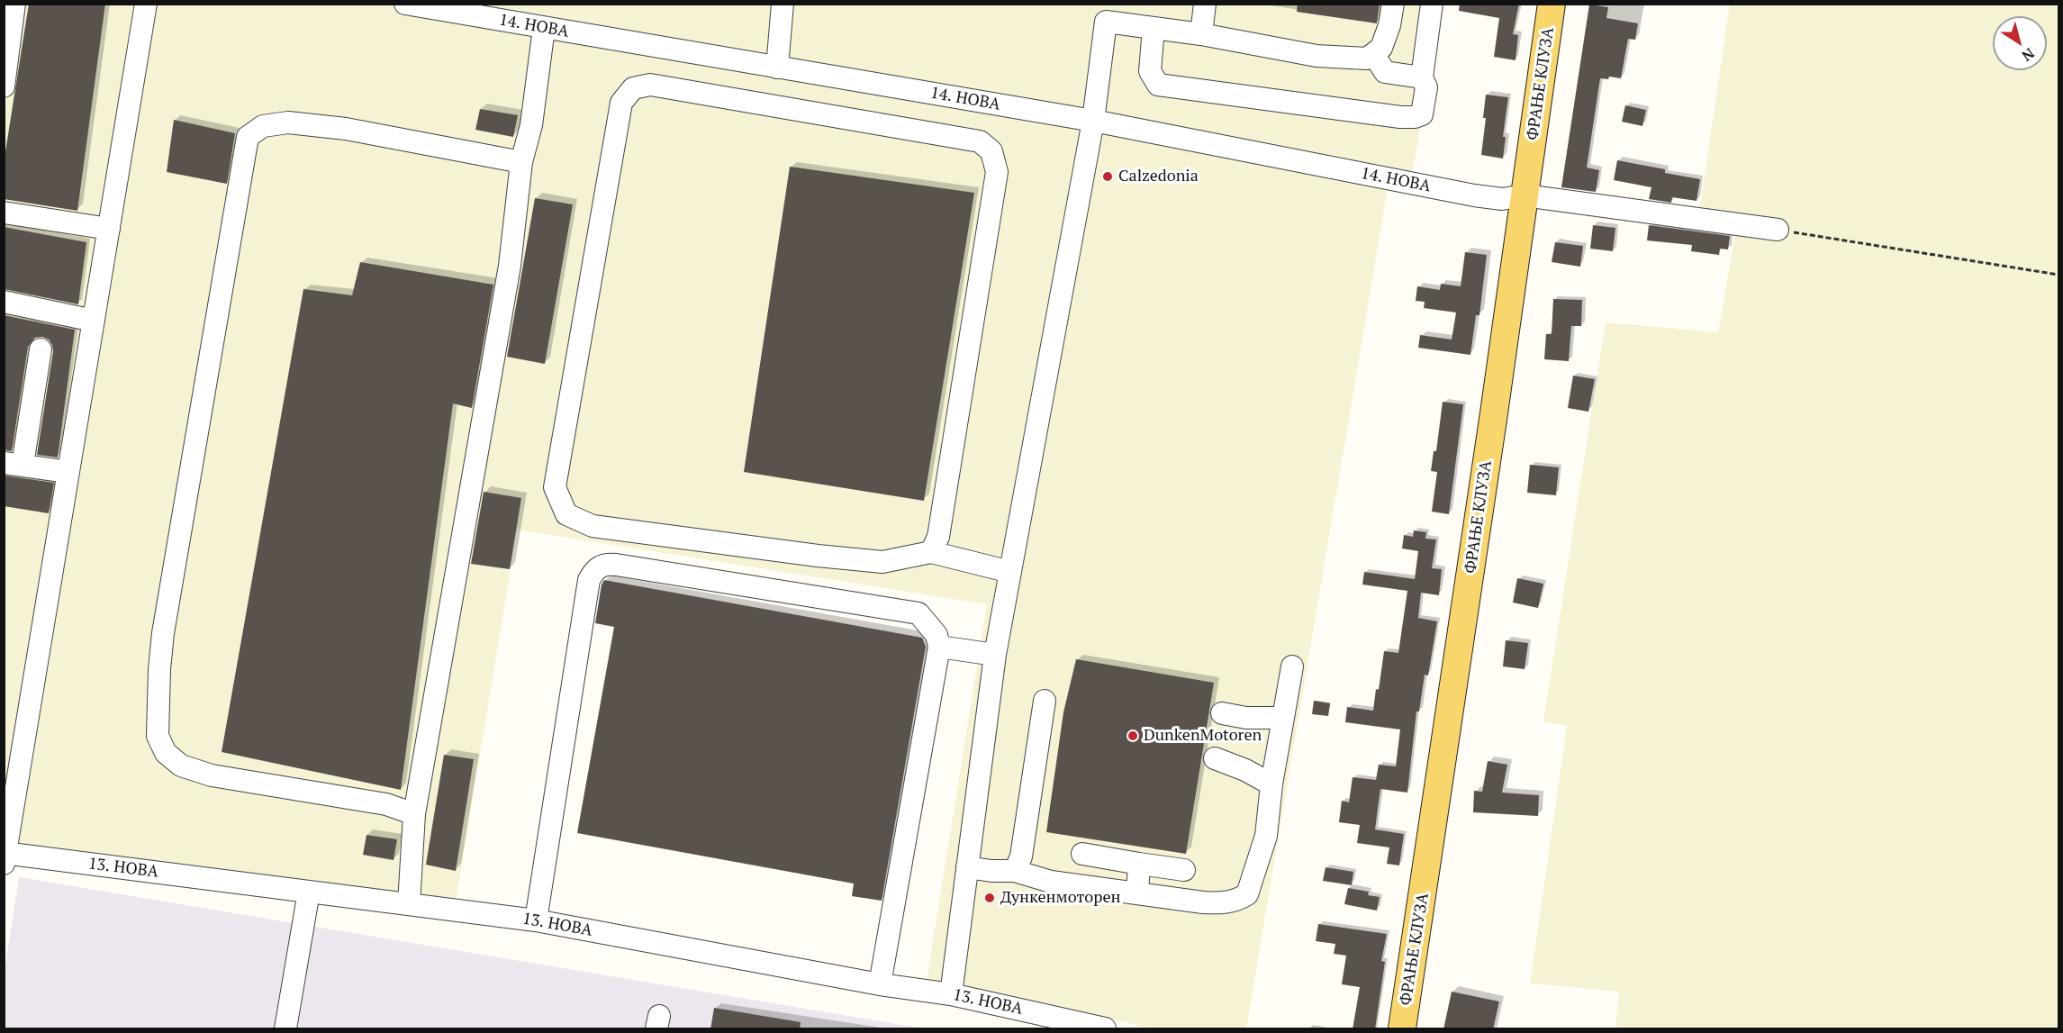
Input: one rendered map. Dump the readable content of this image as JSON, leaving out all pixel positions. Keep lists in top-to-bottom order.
{
  "streets": {
    "main road": ["ФРАЊЕ КЛУЗА"],
    "street": ["14. НОВА", "13. НОВА"]
  },
  "crossings": [
    ["14. НОВА", "ФРАЊЕ КЛУЗА"]
  ],
  "places": ["Calzedonia", "DunkenMotoren", "Дункенмоторен"],
  "north": "bottom right"
}
